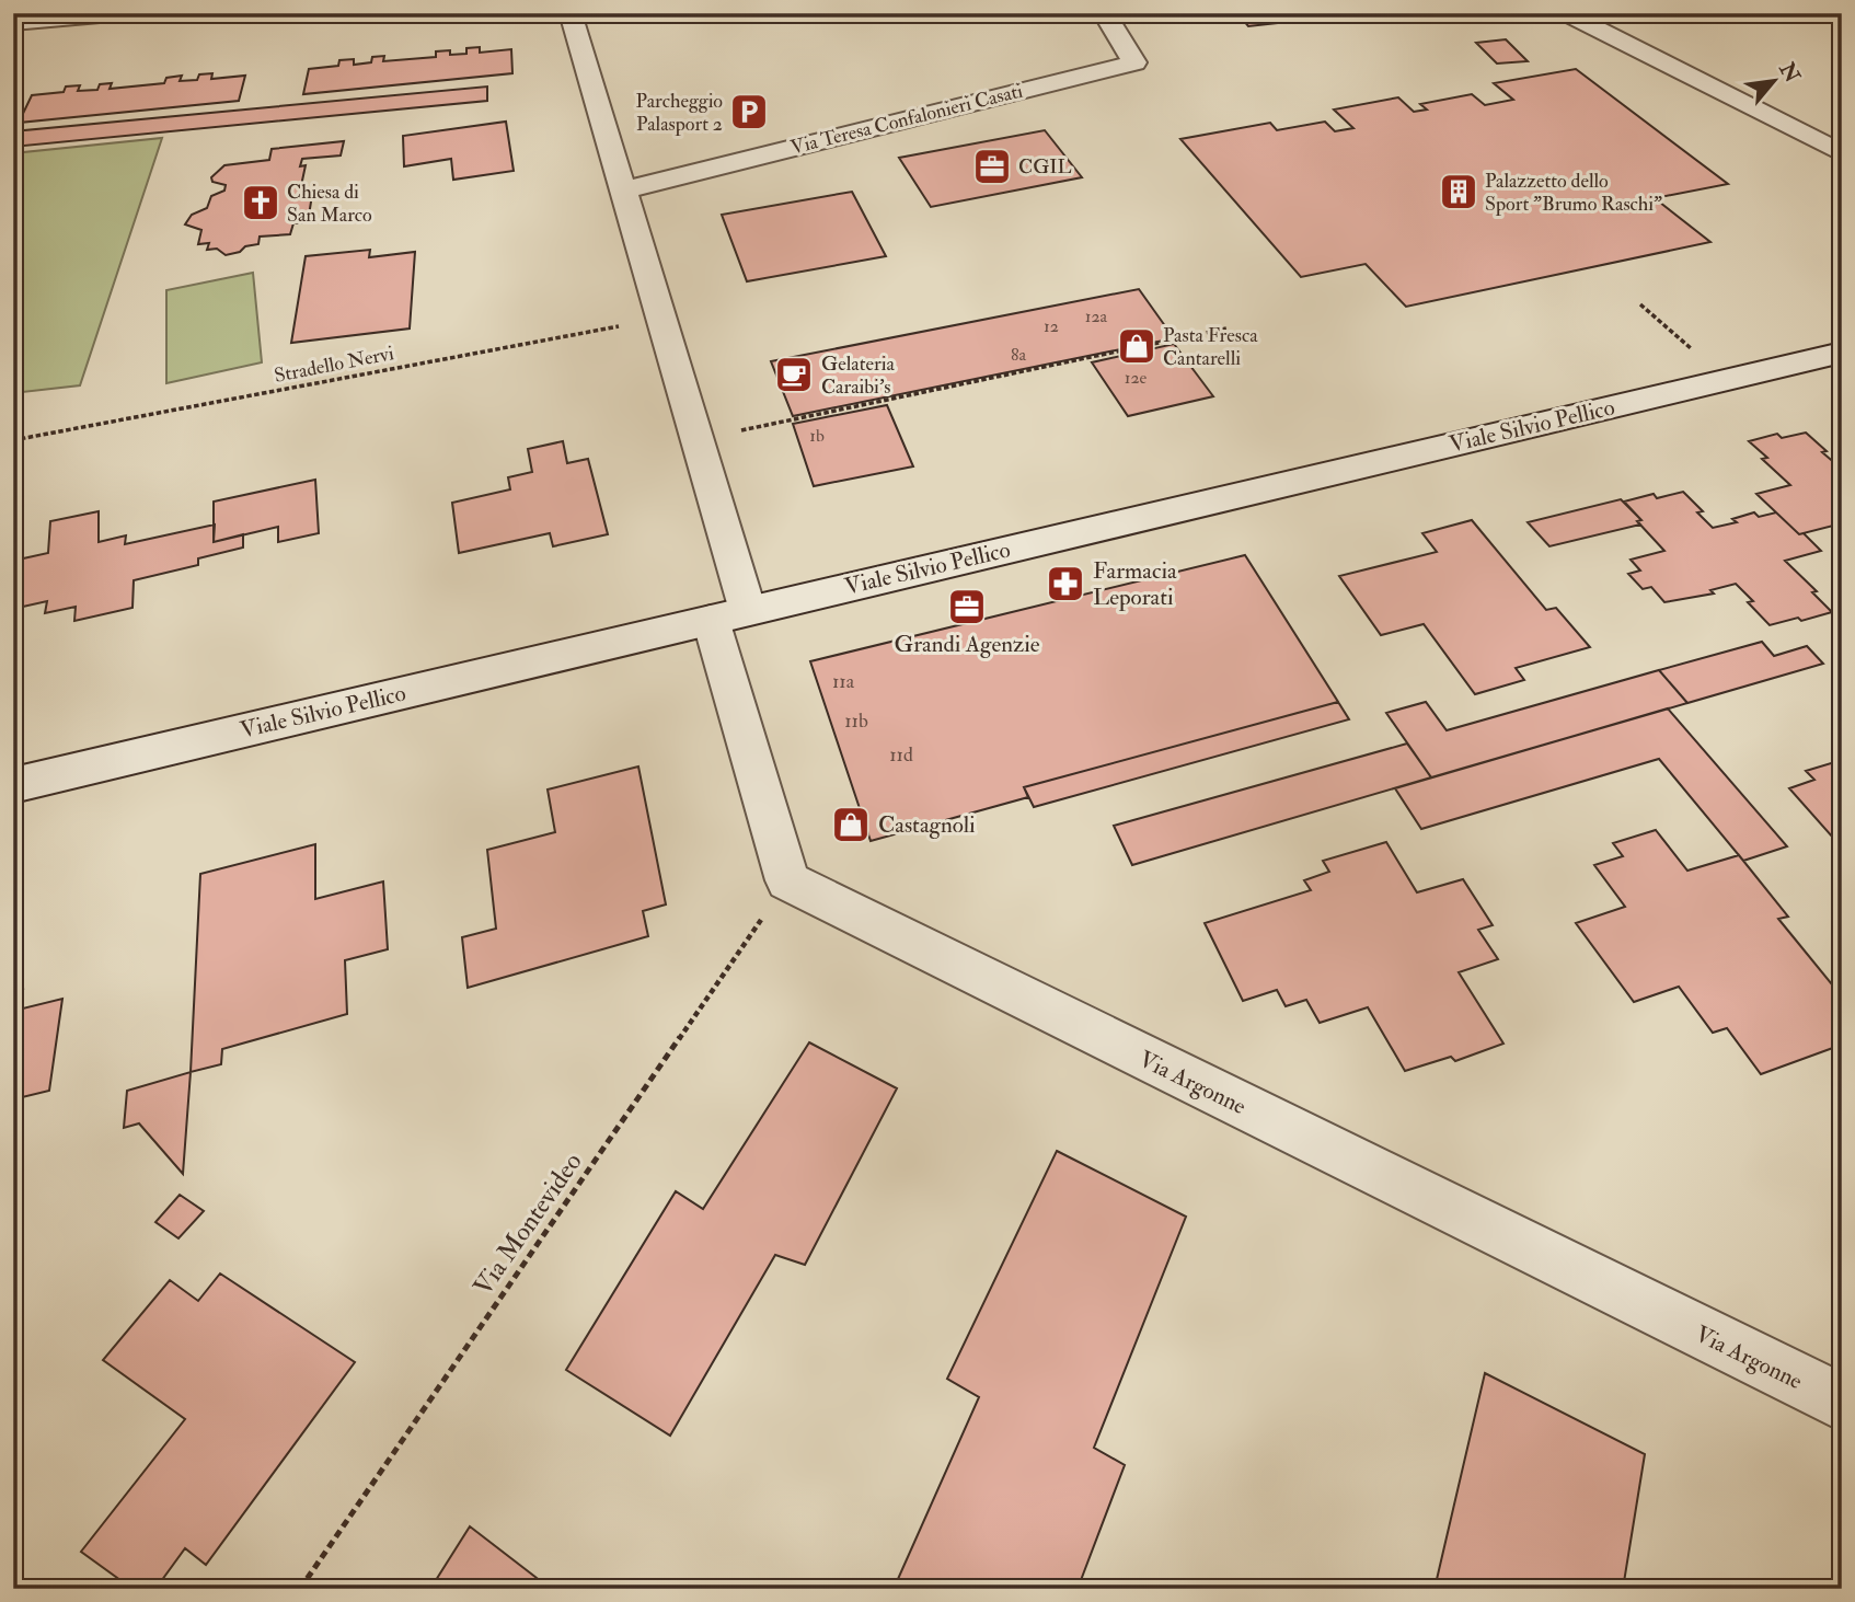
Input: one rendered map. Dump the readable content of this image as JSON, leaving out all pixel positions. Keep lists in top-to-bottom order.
{
  "streets": {
    "street": ["Via Teresa Confalonieri Casati", "Viale Silvio Pellico", "Via Argonne"],
    "path": ["Stradello Nervi", "Via Montevideo"]
  },
  "crossings": [
    ["Via Argonne", "Via Montevideo"]
  ],
  "places": {
    "parking": ["Parcheggio Palasport 2"],
    "office": ["CGIL", "Grandi Agenzie"],
    "building": ["Palazzetto dello Sport \"Brumo Raschi\""],
    "church": ["Chiesa di San Marco"],
    "shop": ["Pasta Fresca Cantarelli", "Castagnoli"],
    "cafe": ["Gelateria Caraibi's"],
    "pharmacy": ["Farmacia Leporati"]
  },
  "house_numbers": [
    "12a",
    "12",
    "8a",
    "12e",
    "1b",
    "11a",
    "11b",
    "11d"
  ],
  "north": "top right"
}
